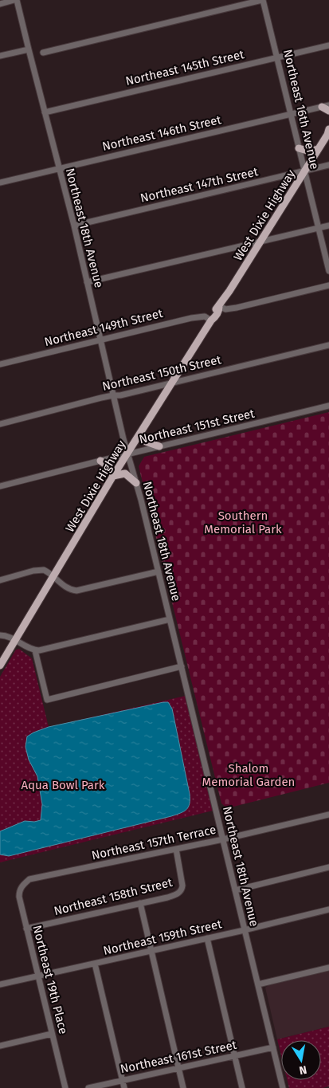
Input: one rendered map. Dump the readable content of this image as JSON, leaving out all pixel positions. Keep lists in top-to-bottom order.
{
  "streets": {
    "main road": ["West Dixie Highway"],
    "street": [
      "Northeast 145th Street",
      "Northeast 16th Avenue",
      "Northeast 146th Street",
      "Northeast 147th Street",
      "Northeast 18th Avenue",
      "Northeast 149th Street",
      "Northeast 150th Street",
      "Northeast 151st Street",
      "Northeast 157th Terrace",
      "Northeast 158th Street",
      "Northeast 159th Street",
      "Northeast 19th Place",
      "Northeast 161st Street"
    ]
  },
  "crossings": [
    ["Northeast 145th Street", "Northeast 16th Avenue"],
    ["Northeast 145th Street", "Northeast 18th Avenue"],
    ["Northeast 16th Avenue", "Northeast 146th Street"],
    ["Northeast 16th Avenue", "Northeast 147th Street"],
    ["Northeast 16th Avenue", "West Dixie Highway"],
    ["Northeast 146th Street", "Northeast 18th Avenue"],
    ["Northeast 147th Street", "West Dixie Highway"],
    ["Northeast 147th Street", "Northeast 18th Avenue"],
    ["West Dixie Highway", "Northeast 18th Avenue"],
    ["West Dixie Highway", "Northeast 149th Street"],
    ["West Dixie Highway", "Northeast 150th Street"],
    ["West Dixie Highway", "Northeast 151st Street"],
    ["Northeast 18th Avenue", "Northeast 149th Street"],
    ["Northeast 18th Avenue", "Northeast 150th Street"],
    ["Northeast 18th Avenue", "Northeast 151st Street"],
    ["Northeast 18th Avenue", "Northeast 157th Terrace"],
    ["Northeast 18th Avenue", "Northeast 159th Street"],
    ["Northeast 18th Avenue", "Northeast 161st Street"],
    ["Northeast 157th Terrace", "Northeast 158th Street"],
    ["Northeast 157th Terrace", "Northeast 19th Place"],
    ["Northeast 158th Street", "Northeast 19th Place"],
    ["Northeast 159th Street", "Northeast 19th Place"]
  ],
  "parks": ["Southern Memorial Park", "Shalom Memorial Garden", "Aqua Bowl Park"],
  "north": "bottom"
}
